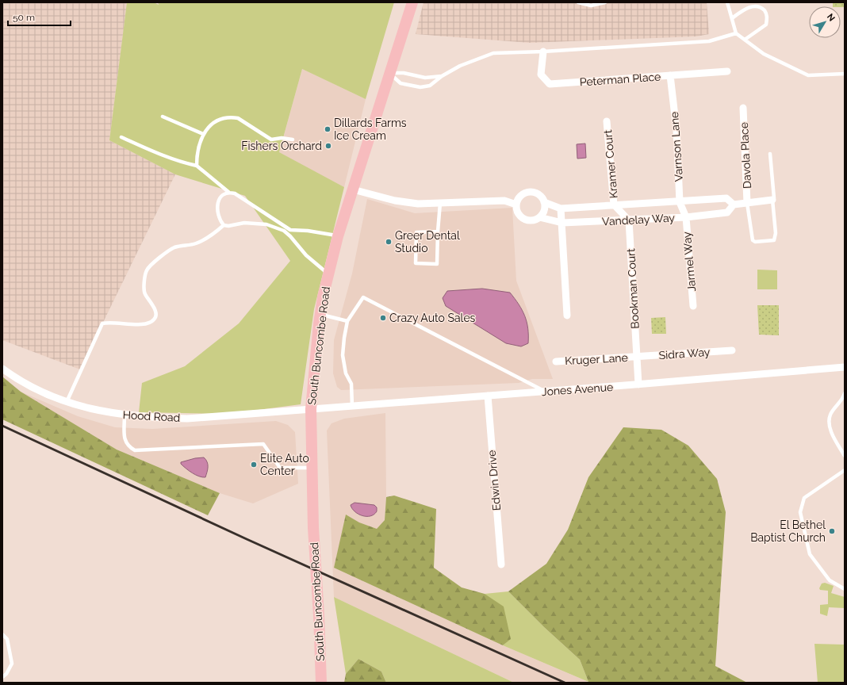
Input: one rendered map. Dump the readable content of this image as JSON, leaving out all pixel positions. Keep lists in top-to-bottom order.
{
  "streets": {
    "main road": ["South Buncombe Road"],
    "street": [
      "Peterman Place",
      "Varnson Lane",
      "Davola Place",
      "Kramer Court",
      "Vandelay Way",
      "Jarmel Way",
      "Bookman Court",
      "Sidra Way",
      "Kruger Lane",
      "Jones Avenue",
      "Hood Road",
      "Edwin Drive"
    ]
  },
  "crossings": [
    ["Peterman Place", "Varnson Lane"],
    ["Varnson Lane", "Vandelay Way"],
    ["Varnson Lane", "Jarmel Way"],
    ["Davola Place", "Vandelay Way"],
    ["Kramer Court", "Vandelay Way"],
    ["Kramer Court", "Bookman Court"],
    ["Vandelay Way", "Jarmel Way"],
    ["Vandelay Way", "Bookman Court"],
    ["Bookman Court", "Sidra Way"],
    ["Bookman Court", "Kruger Lane"],
    ["Bookman Court", "Jones Avenue"],
    ["South Buncombe Road", "Jones Avenue"],
    ["South Buncombe Road", "Hood Road"],
    ["Sidra Way", "Kruger Lane"],
    ["Jones Avenue", "Hood Road"],
    ["Jones Avenue", "Edwin Drive"]
  ],
  "places": [
    "Dillards Farms Ice Cream",
    "Fishers Orchard",
    "Greer Dental Studio",
    "Crazy Auto Sales",
    "Elite Auto Center",
    "El Bethel Baptist Church"
  ],
  "scale_bar": "50 m",
  "north": "top right"
}
